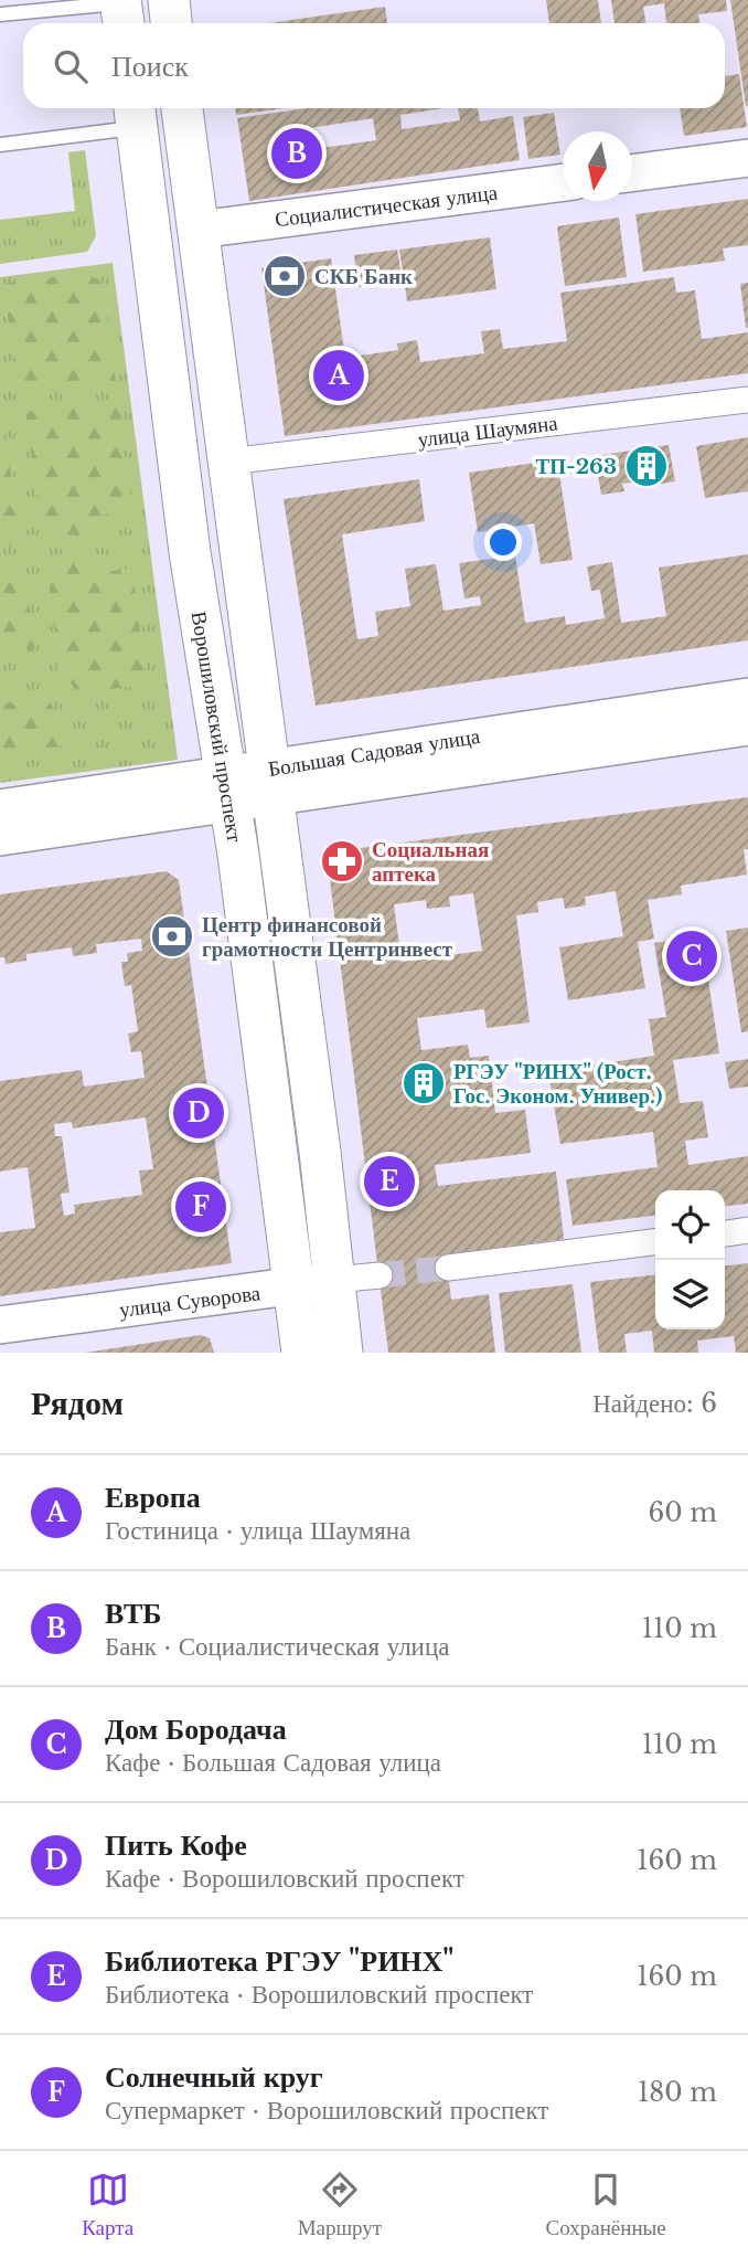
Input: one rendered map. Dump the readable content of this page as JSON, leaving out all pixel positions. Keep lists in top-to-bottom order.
{
  "streets": {
    "main road": [
      "Социалистическая улица",
      "Ворошиловский проспект",
      "Большая Садовая улица",
      "улица Суворова"
    ],
    "street": ["улица Шаумяна"]
  },
  "crossings": [
    ["Социалистическая улица", "Ворошиловский проспект"],
    ["улица Шаумяна", "Ворошиловский проспект"],
    ["Ворошиловский проспект", "Большая Садовая улица"],
    ["Ворошиловский проспект", "улица Суворова"]
  ],
  "places": {
    "bank": ["СКБ Банк", "Центр финансовой грамотности Центринвест"],
    "building": ["ТП-263", "РГЭУ \"РИНХ\" (Рост. Гос. Эконом. Универ.)"],
    "pharmacy": ["Социальная аптека"]
  },
  "north": "bottom",
  "page": {
    "search": "Поиск",
    "pins": [
      "B",
      "A",
      "C",
      "D",
      "E",
      "F"
    ],
    "heading": ["Рядом", "Найдено: 6"],
    "list": [
      {
        "mark": "A",
        "name": "Европа",
        "note": "Гостиница · улица Шаумяна",
        "value": "60 m"
      },
      {
        "mark": "B",
        "name": "ВТБ",
        "note": "Банк · Социалистическая улица",
        "value": "110 m"
      },
      {
        "mark": "C",
        "name": "Дом Бородача",
        "note": "Кафе · Большая Садовая улица",
        "value": "110 m"
      },
      {
        "mark": "D",
        "name": "Пить Кофе",
        "note": "Кафе · Ворошиловский проспект",
        "value": "160 m"
      },
      {
        "mark": "E",
        "name": "Библиотека РГЭУ \"РИНХ\"",
        "note": "Библиотека · Ворошиловский проспект",
        "value": "160 m"
      },
      {
        "mark": "F",
        "name": "Солнечный круг",
        "note": "Супермаркет · Ворошиловский проспект",
        "value": "180 m"
      }
    ],
    "nav": ["Карта", "Маршрут", "Сохранённые"]
  }
}
